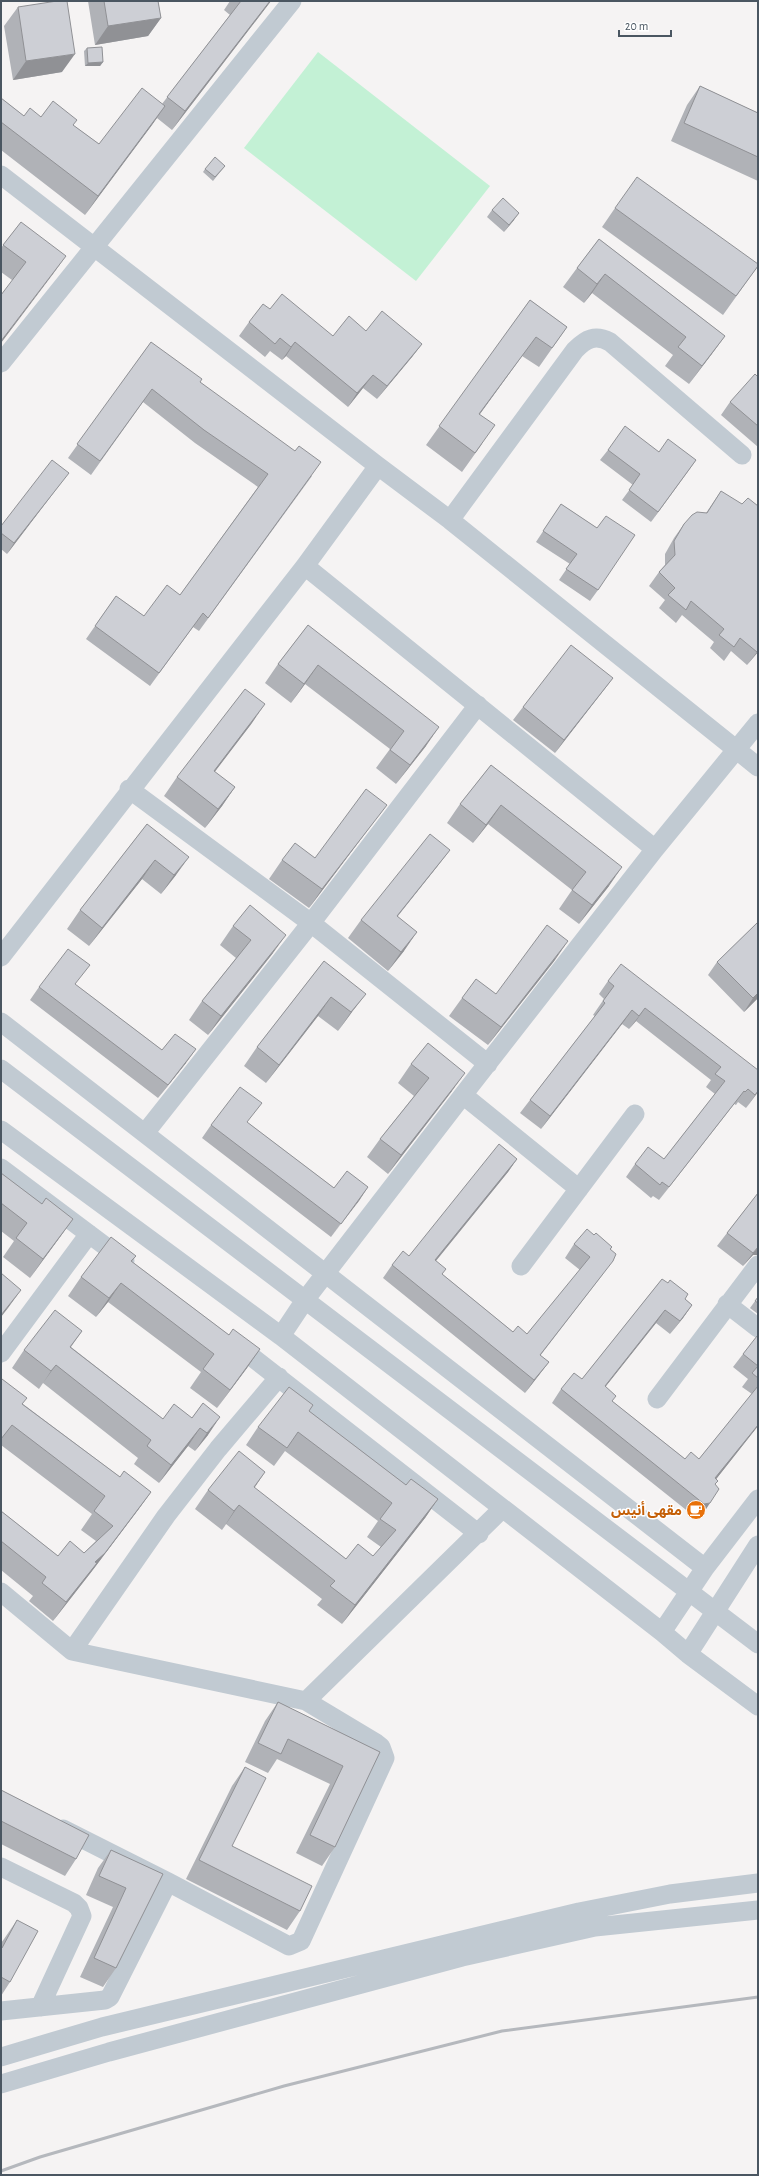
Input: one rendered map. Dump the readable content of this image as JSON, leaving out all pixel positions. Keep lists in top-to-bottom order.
{
  "places": {
    "cafe": ["مقهى أنيس"]
  },
  "scale_bar": "20 m"
}
